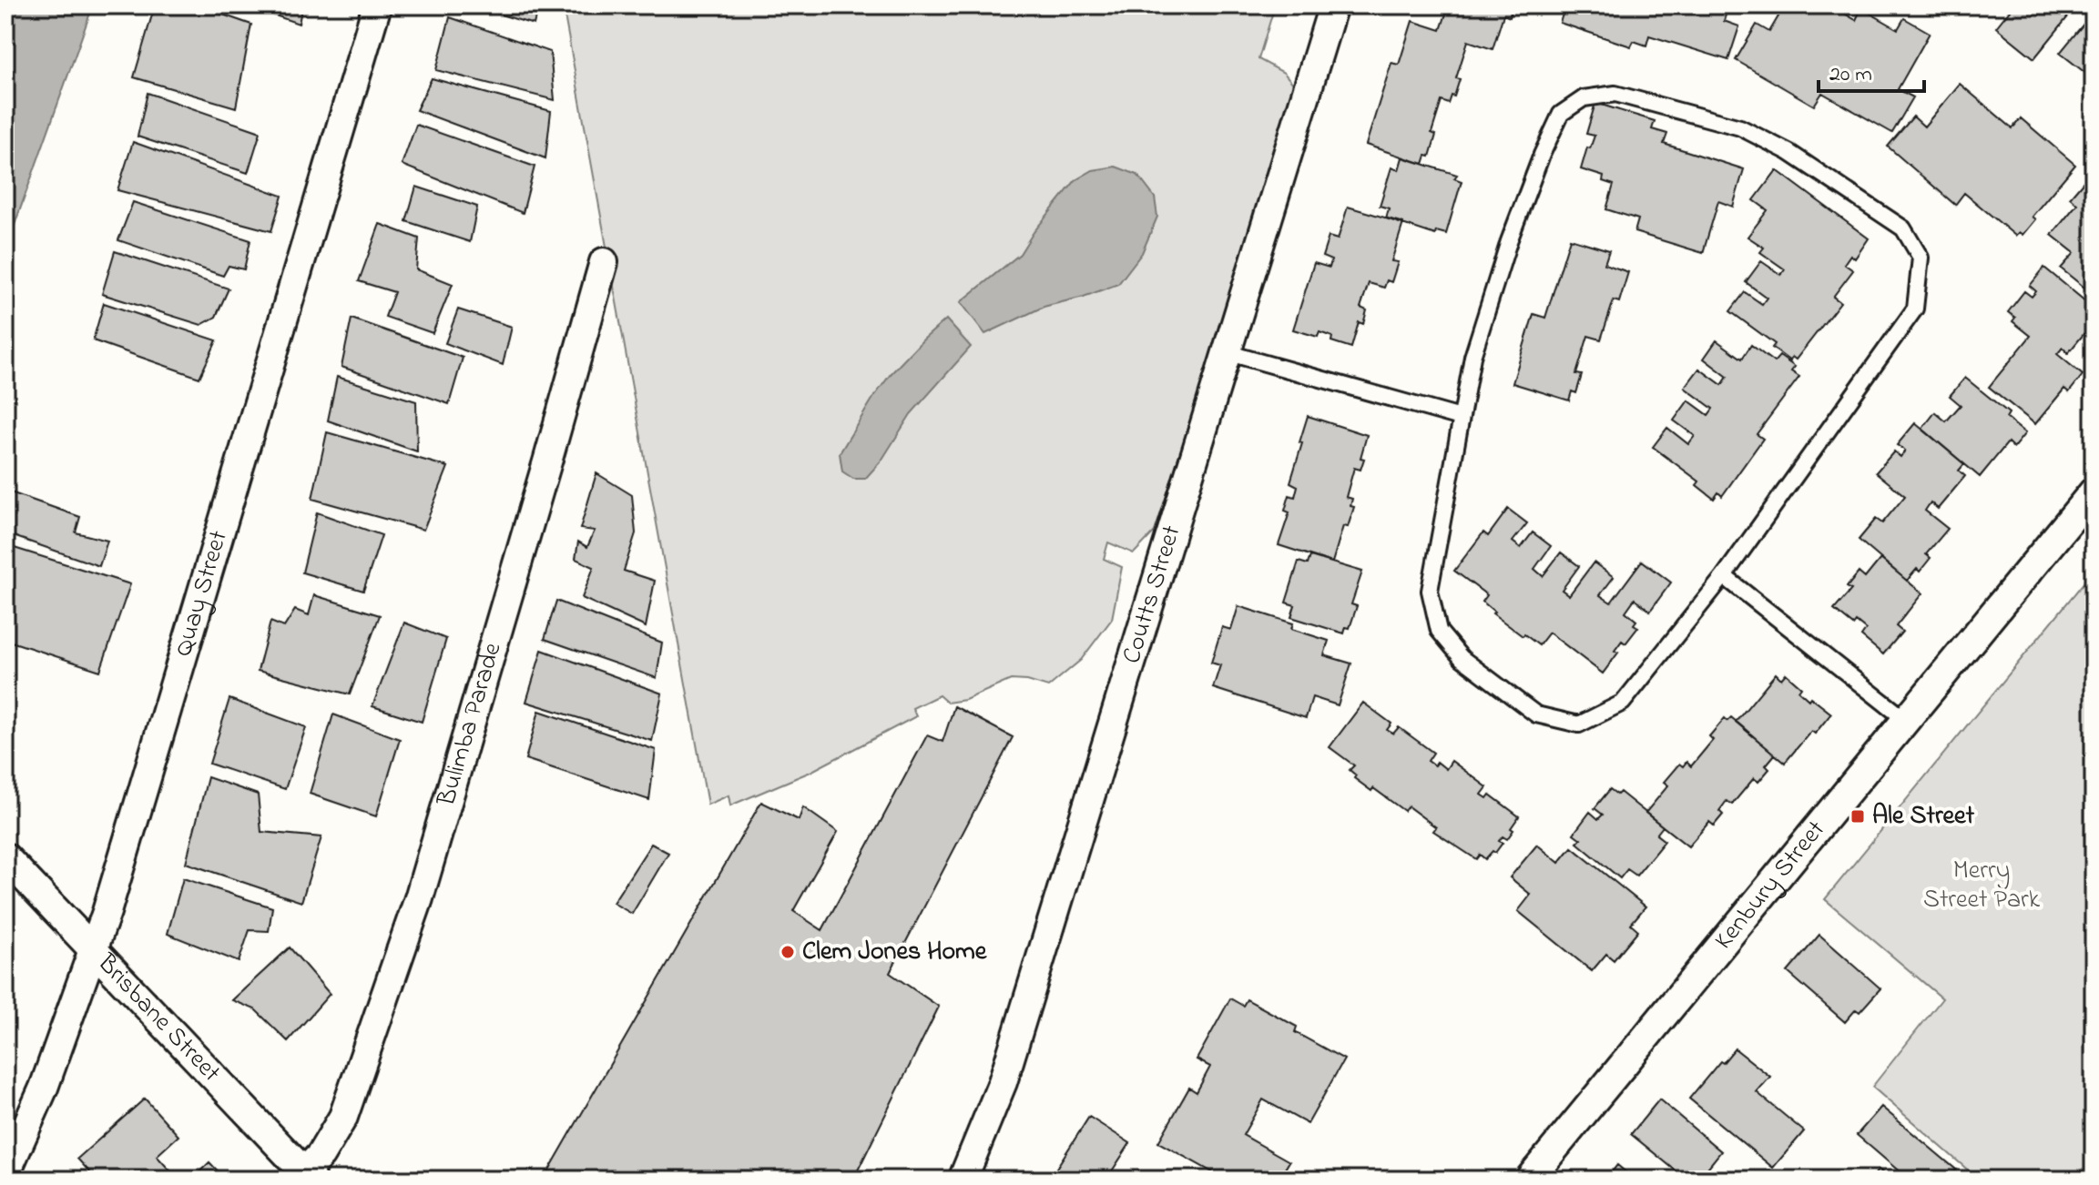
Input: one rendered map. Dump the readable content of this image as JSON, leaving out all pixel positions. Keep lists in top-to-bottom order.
{
  "streets": {
    "street": [
      "Quay Street",
      "Coutts Street",
      "Bulimba Parade",
      "Kenbury Street",
      "Brisbane Street"
    ]
  },
  "crossings": [
    ["Quay Street", "Brisbane Street"],
    ["Bulimba Parade", "Brisbane Street"]
  ],
  "parks": ["Merry Street Park"],
  "places": {
    "transit": ["Ale Street"],
    "other": ["Clem Jones Home"]
  },
  "scale_bar": "20 m"
}
